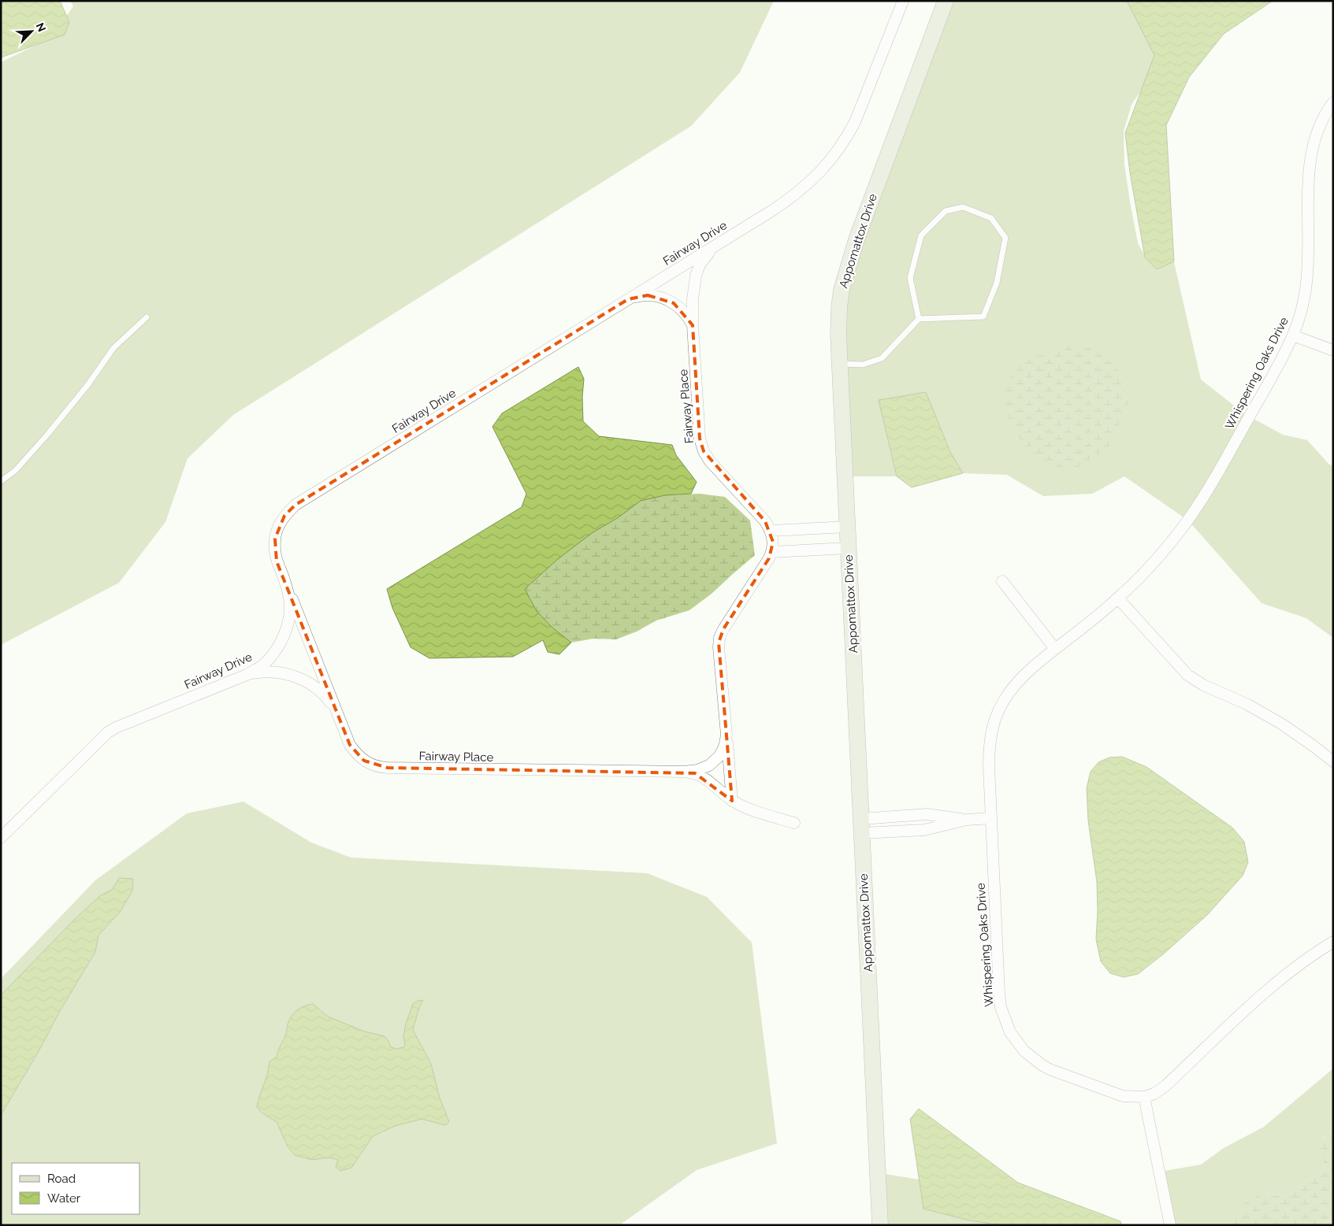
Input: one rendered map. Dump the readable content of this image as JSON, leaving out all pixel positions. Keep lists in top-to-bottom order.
{
  "streets": {
    "street": [
      "Appomattox Drive",
      "Fairway Drive",
      "Whispering Oaks Drive",
      "Fairway Place"
    ]
  },
  "crossings": [
    ["Fairway Drive", "Fairway Place"]
  ],
  "legend": ["Road", "Water"],
  "north": "top right"
}
